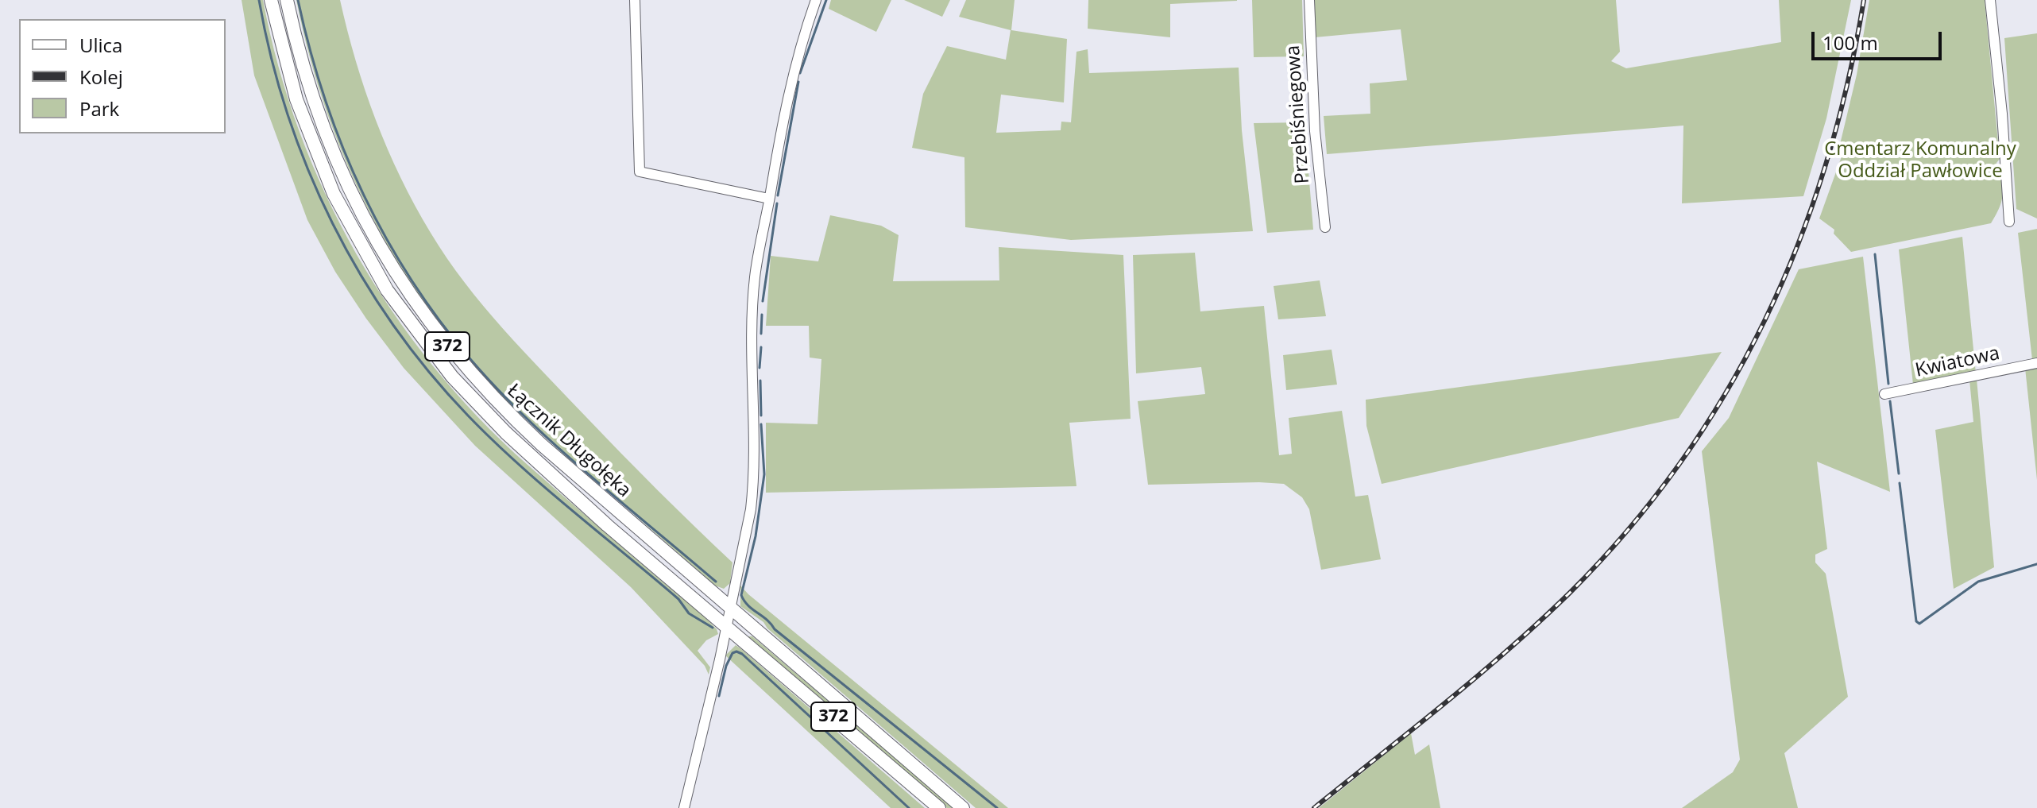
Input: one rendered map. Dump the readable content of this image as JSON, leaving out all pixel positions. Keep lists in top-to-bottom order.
{
  "streets": {
    "main road": ["372", "Łącznik Długołęka"],
    "street": ["Przebiśniegowa", "Kwiatowa"]
  },
  "parks": ["Cmentarz Komunalny Oddział Pawłowice"],
  "legend": ["Ulica", "Kolej", "Park"],
  "scale_bar": "100 m"
}
